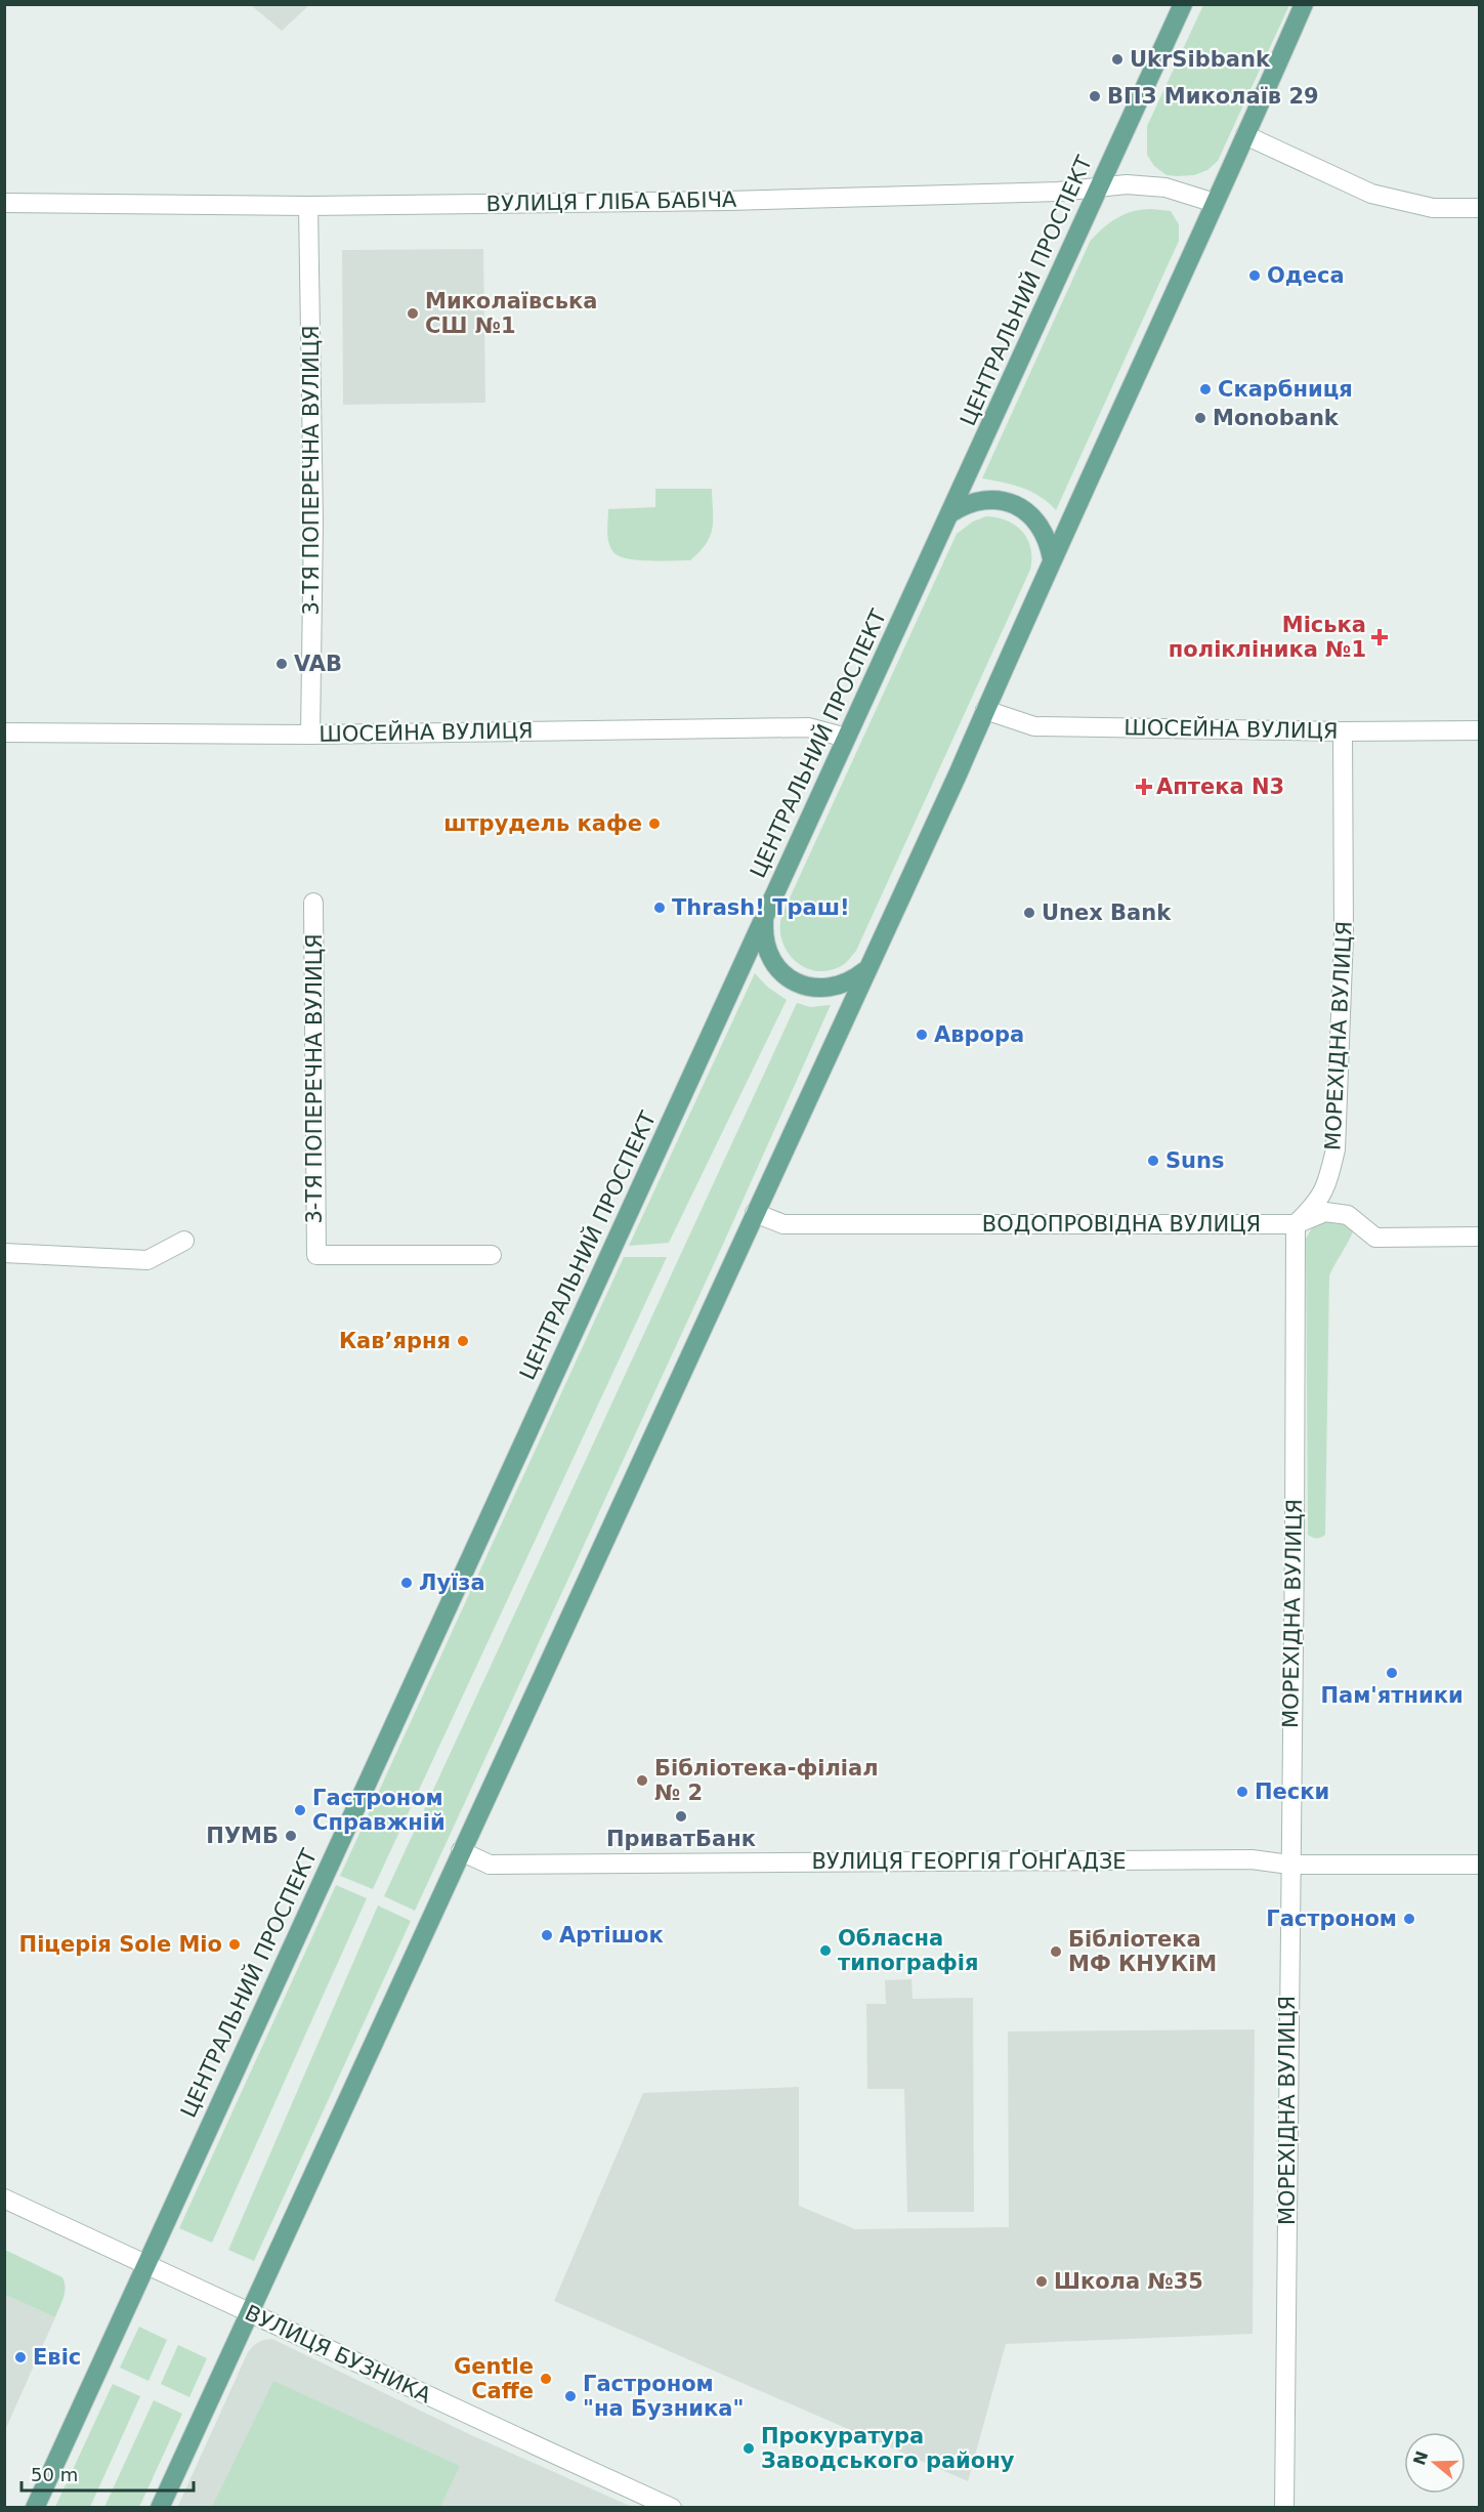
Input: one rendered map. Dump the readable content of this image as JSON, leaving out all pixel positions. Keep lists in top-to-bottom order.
{
  "streets": {
    "main road": ["ЦЕНТРАЛЬНИЙ ПРОСПЕКТ"],
    "street": [
      "ВУЛИЦЯ ГЛІБА БАБІЧА",
      "3-ТЯ ПОПЕРЕЧНА ВУЛИЦЯ",
      "ШОСЕЙНА ВУЛИЦЯ",
      "МОРЕХІДНА ВУЛИЦЯ",
      "ВОДОПРОВІДНА ВУЛИЦЯ",
      "ВУЛИЦЯ ГЕОРГІЯ ҐОНҐАДЗЕ",
      "ВУЛИЦЯ БУЗНИКА"
    ]
  },
  "crossings": [
    ["ВУЛИЦЯ ГЛІБА БАБІЧА", "ЦЕНТРАЛЬНИЙ ПРОСПЕКТ"],
    ["ВУЛИЦЯ ГЛІБА БАБІЧА", "3-ТЯ ПОПЕРЕЧНА ВУЛИЦЯ"],
    ["ЦЕНТРАЛЬНИЙ ПРОСПЕКТ", "ШОСЕЙНА ВУЛИЦЯ"],
    ["ЦЕНТРАЛЬНИЙ ПРОСПЕКТ", "ВУЛИЦЯ БУЗНИКА"],
    ["3-ТЯ ПОПЕРЕЧНА ВУЛИЦЯ", "ШОСЕЙНА ВУЛИЦЯ"],
    ["ШОСЕЙНА ВУЛИЦЯ", "МОРЕХІДНА ВУЛИЦЯ"],
    ["МОРЕХІДНА ВУЛИЦЯ", "ВОДОПРОВІДНА ВУЛИЦЯ"],
    ["МОРЕХІДНА ВУЛИЦЯ", "ВУЛИЦЯ ГЕОРГІЯ ҐОНҐАДЗЕ"]
  ],
  "places": {
    "other": [
      "UkrSibbank",
      "ВПЗ Миколаїв 29",
      "Одеса",
      "Миколаївська СШ №1",
      "Скарбниця",
      "Monobank",
      "VAB",
      "штрудель кафе",
      "Thrash! Траш!",
      "Unex Bank",
      "Аврора",
      "Suns",
      "Кав’ярня",
      "Луїза",
      "Пам'ятники",
      "Бібліотека-філіал № 2",
      "Пески",
      "Гастроном Справжній",
      "ПриватБанк",
      "ПУМБ",
      "Гастроном",
      "Артішок",
      "Піцерія Sole Mio",
      "Обласна типографія",
      "Бібліотека МФ КНУКіМ",
      "Школа №35",
      "Евіс",
      "Gentle Caffe",
      "Гастроном \"на Бузника\"",
      "Прокуратура Заводського району"
    ],
    "health": ["Міська полікліника №1", "Аптека N3"]
  },
  "scale_bar": "50 m",
  "north": "left"
}
